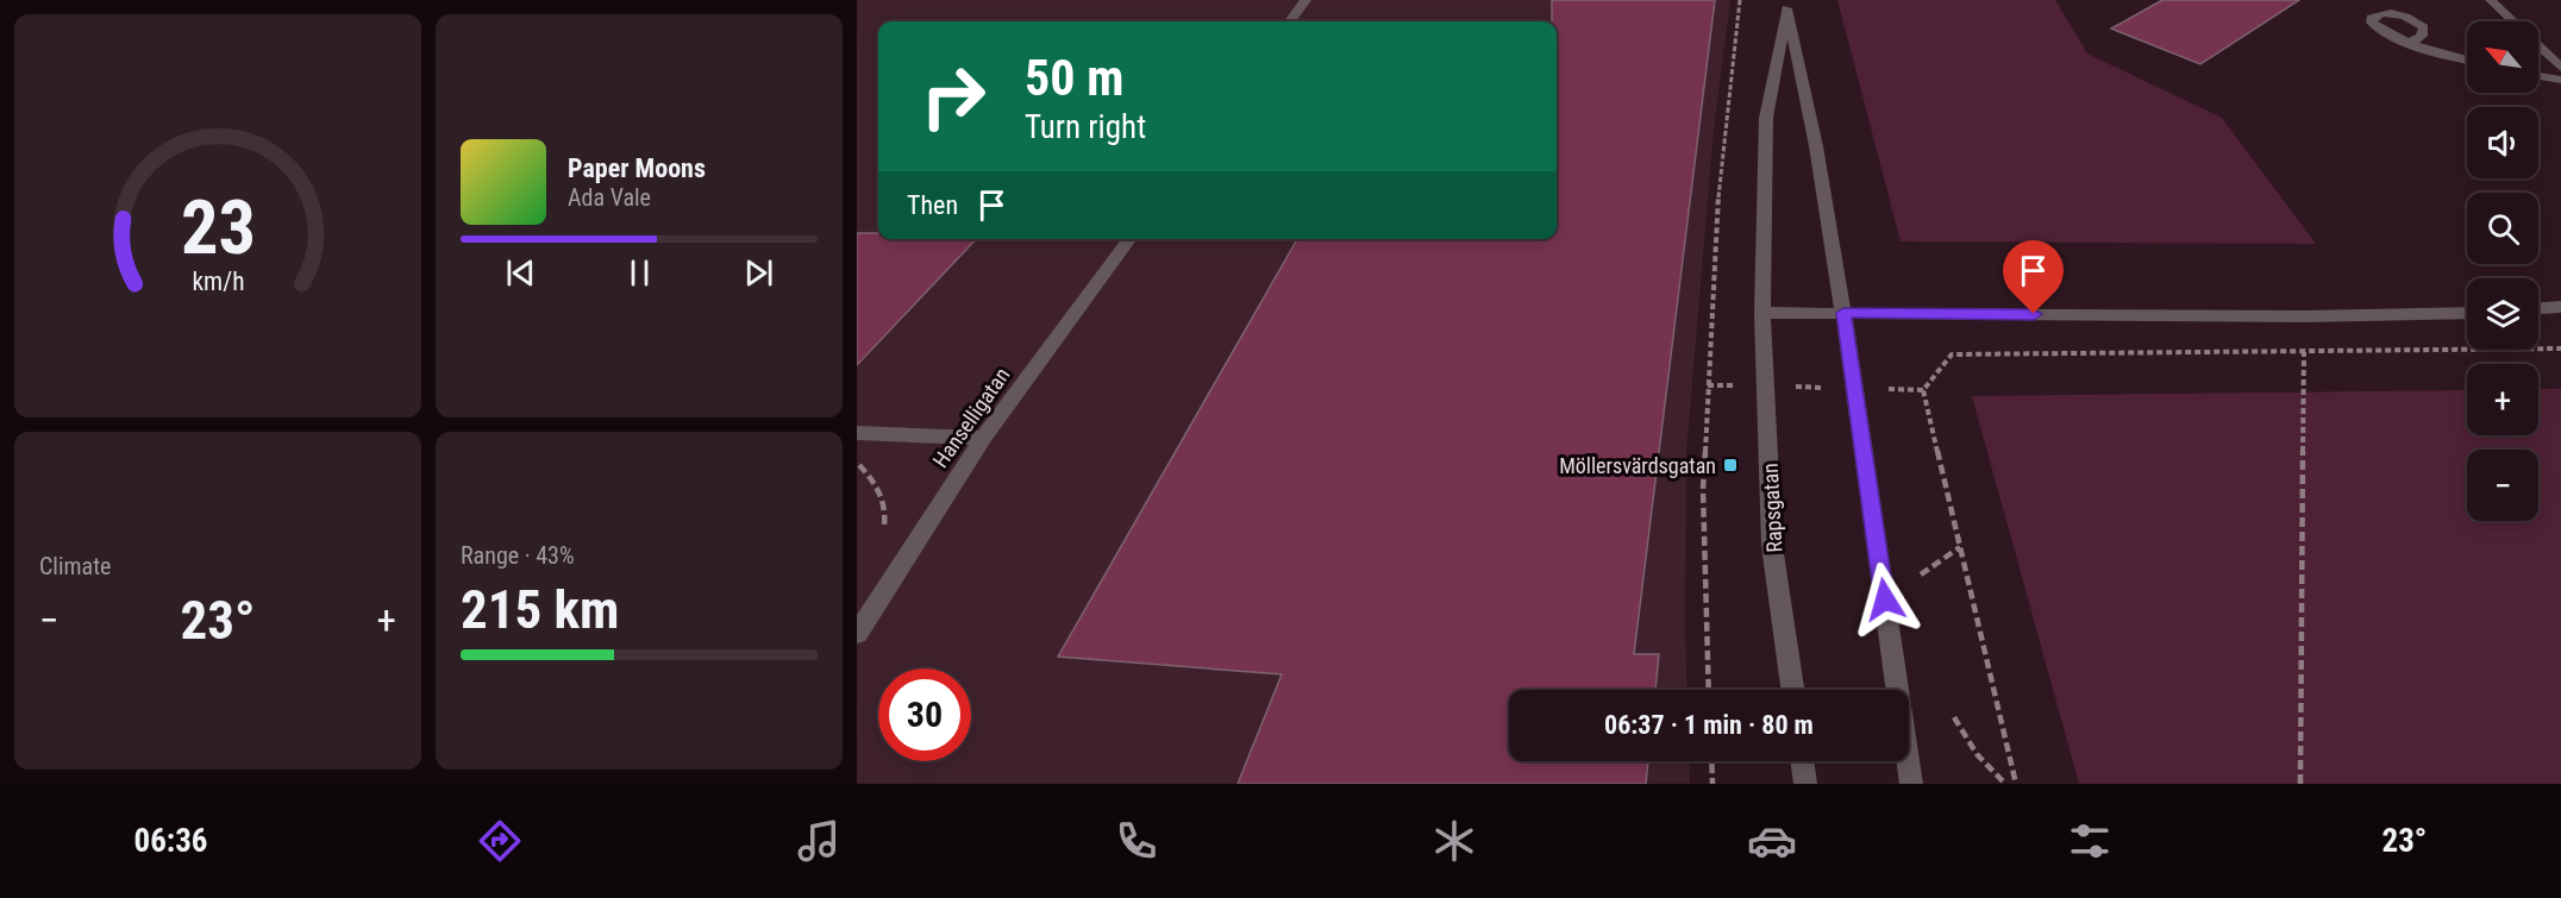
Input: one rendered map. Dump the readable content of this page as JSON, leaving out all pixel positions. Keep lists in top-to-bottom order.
{
  "streets": {
    "street": ["Hanselligatan", "Rapsgatan"]
  },
  "places": {
    "transit": ["Möllersvärdsgatan"]
  },
  "north": "top left",
  "page": {
    "map_buttons": ["+", "−"],
    "turn": ["50 m", "Turn right"],
    "song": ["Paper Moons", "Ada Vale"],
    "then": "Then",
    "tile": [
      "Climate",
      ["Range · 43%", "215 km"]
    ],
    "heat": ["−", "23°", "+"],
    "limit": "30",
    "trip": "06:37 · 1 min · 80 m",
    "tabs": ["06:36", "23°"],
    "gauge": ["23", "km/h"]
  }
}
